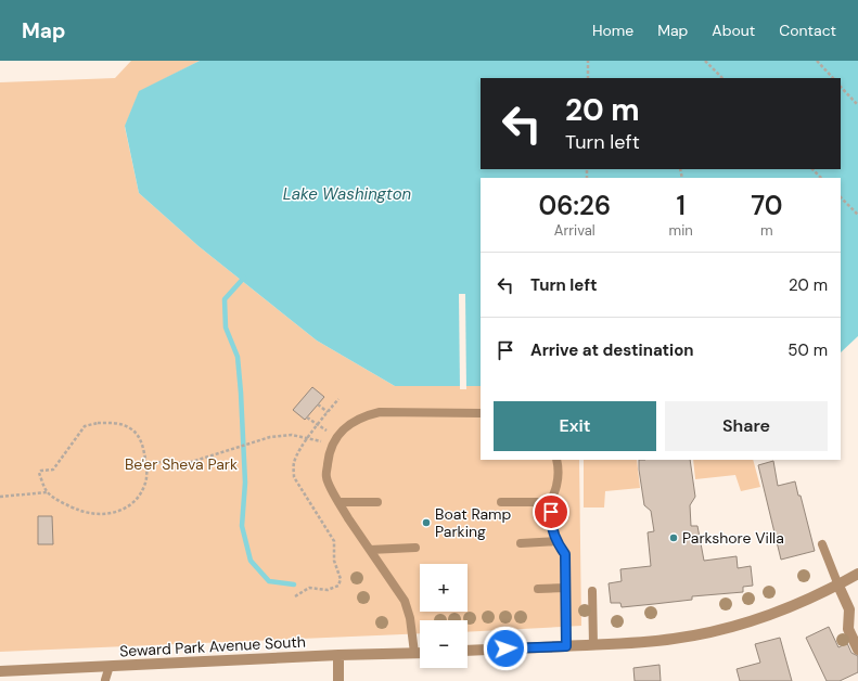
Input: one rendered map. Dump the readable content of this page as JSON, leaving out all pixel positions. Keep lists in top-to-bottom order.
{
  "streets": {
    "street": ["Seward Park Avenue South"]
  },
  "water": ["Lake Washington"],
  "parks": ["Be'er Sheva Park"],
  "places": ["Boat Ramp Parking", "Parkshore Villa"],
  "page": {
    "header": "Map",
    "nav": [
      "Home",
      "Map",
      "About",
      "Contact"
    ],
    "turn": ["20 m", "Turn left"],
    "eta": [
      "06:26",
      "Arrival",
      "1",
      "min",
      "70",
      "m"
    ],
    "list": [
      {
        "name": "Turn left",
        "value": "20 m"
      },
      {
        "name": "Arrive at destination",
        "value": "50 m"
      }
    ],
    "buttons": ["Exit", "Share"],
    "map_buttons": ["+", "−"]
  }
}
